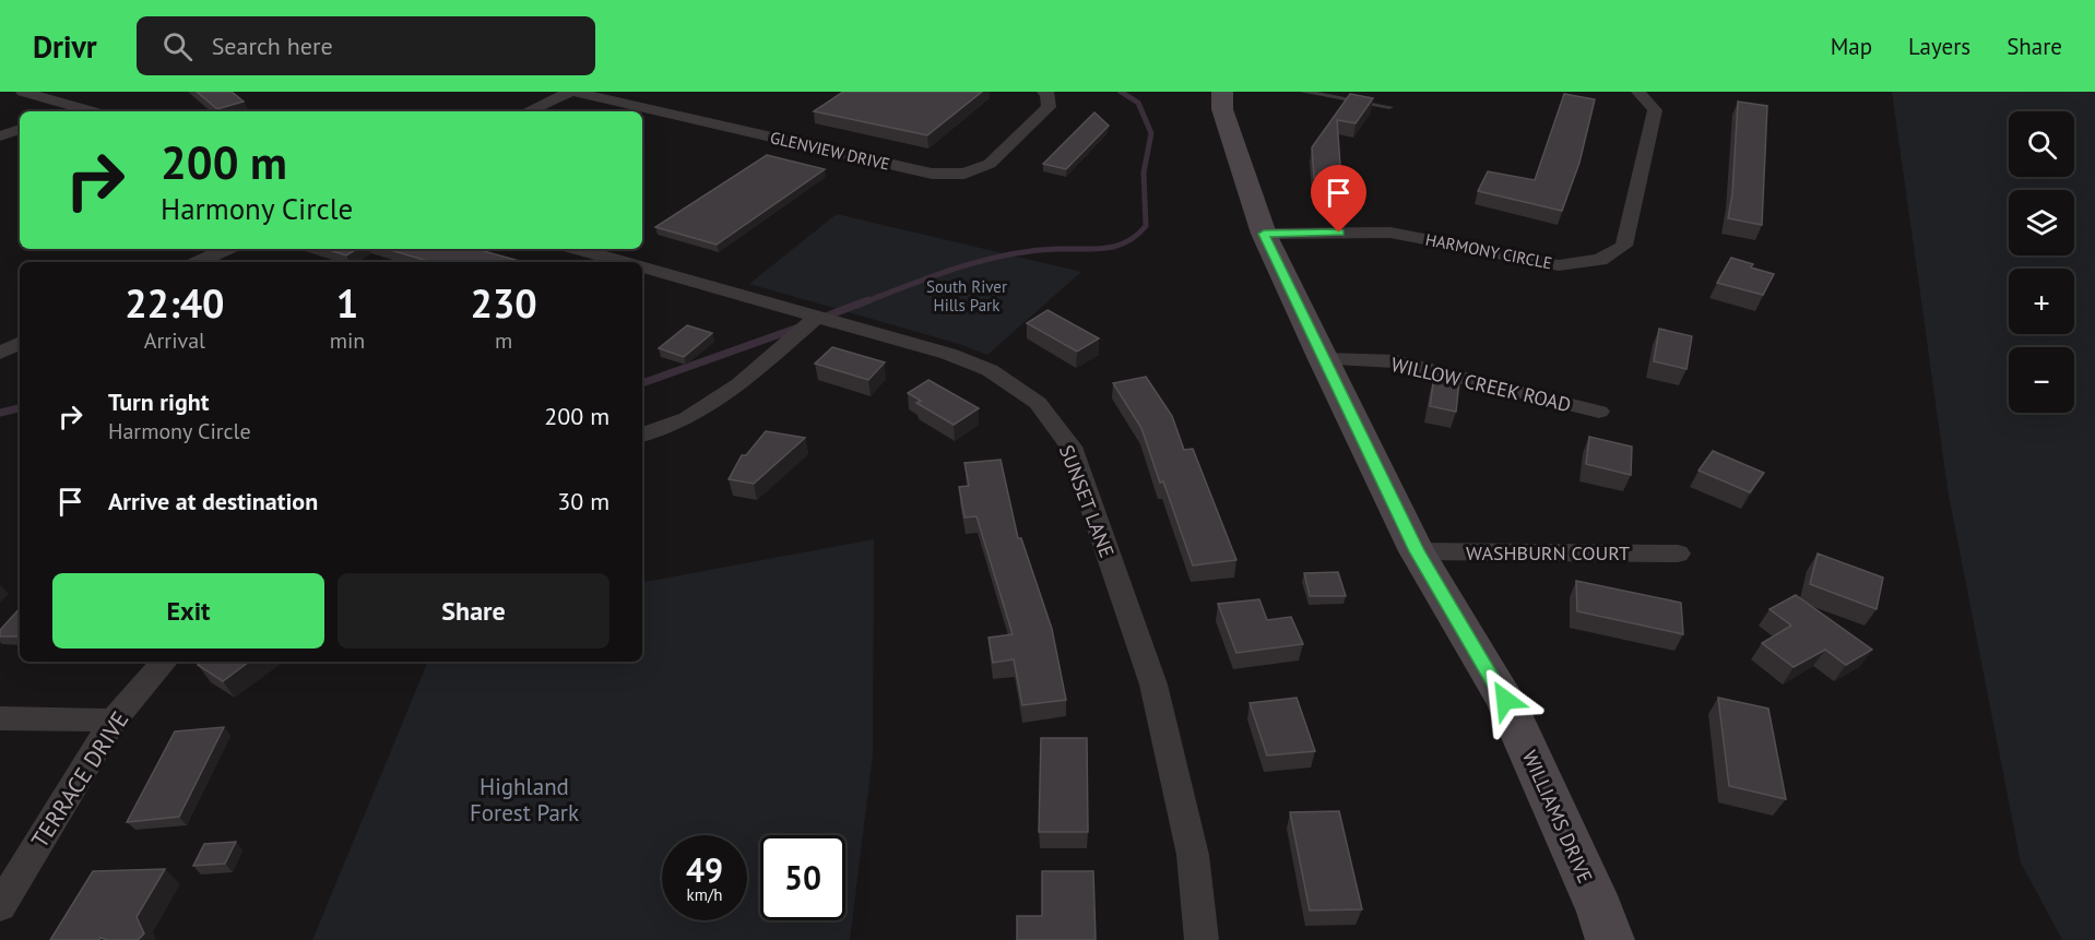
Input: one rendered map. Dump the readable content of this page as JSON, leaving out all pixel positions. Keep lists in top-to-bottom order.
{
  "streets": {
    "main road": ["WILLIAMS DRIVE"],
    "street": [
      "GLENVIEW DRIVE",
      "HARMONY CIRCLE",
      "WILLOW CREEK ROAD",
      "SUNSET LANE",
      "WASHBURN COURT",
      "TERRACE DRIVE"
    ]
  },
  "crossings": [
    ["HARMONY CIRCLE", "WILLIAMS DRIVE"],
    ["WILLOW CREEK ROAD", "WILLIAMS DRIVE"],
    ["WASHBURN COURT", "WILLIAMS DRIVE"]
  ],
  "parks": ["South River Hills Park", "Highland Forest Park"],
  "page": {
    "header": "Drivr",
    "search": "Search here",
    "nav": ["Map", "Layers", "Share"],
    "map_buttons": ["+", "−"],
    "turn": ["200 m", "Harmony Circle"],
    "eta": [
      "22:40",
      "Arrival",
      "1",
      "min",
      "230",
      "m"
    ],
    "list": [
      {
        "name": "Turn right",
        "note": "Harmony Circle",
        "value": "200 m"
      },
      {
        "name": "Arrive at destination",
        "value": "30 m"
      }
    ],
    "buttons": ["Exit", "Share"],
    "speed": "49 km/h",
    "limit": "50"
  }
}
